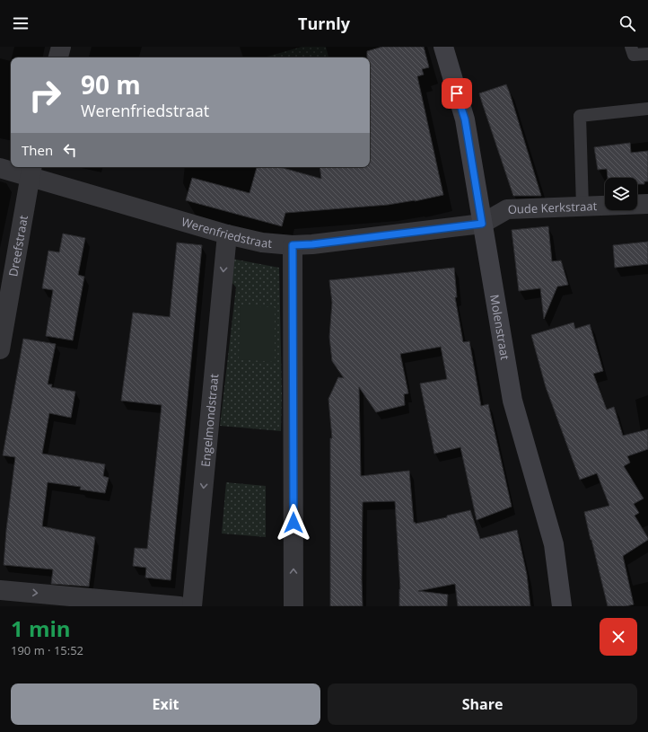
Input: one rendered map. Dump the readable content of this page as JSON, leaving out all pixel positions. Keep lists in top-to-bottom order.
{
  "streets": {
    "street": [
      "Oude Kerkstraat",
      "Werenfriedstraat",
      "Dreefstraat",
      "Molenstraat",
      "Engelmondstraat"
    ]
  },
  "crossings": [
    ["Oude Kerkstraat", "Werenfriedstraat"],
    ["Oude Kerkstraat", "Molenstraat"],
    ["Werenfriedstraat", "Dreefstraat"],
    ["Werenfriedstraat", "Molenstraat"],
    ["Werenfriedstraat", "Engelmondstraat"]
  ],
  "page": {
    "header": "Turnly",
    "turn": ["90 m", "Werenfriedstraat"],
    "then": "Then",
    "heading": ["1 min", "190 m · 15:52"],
    "buttons": ["Exit", "Share"]
  }
}
